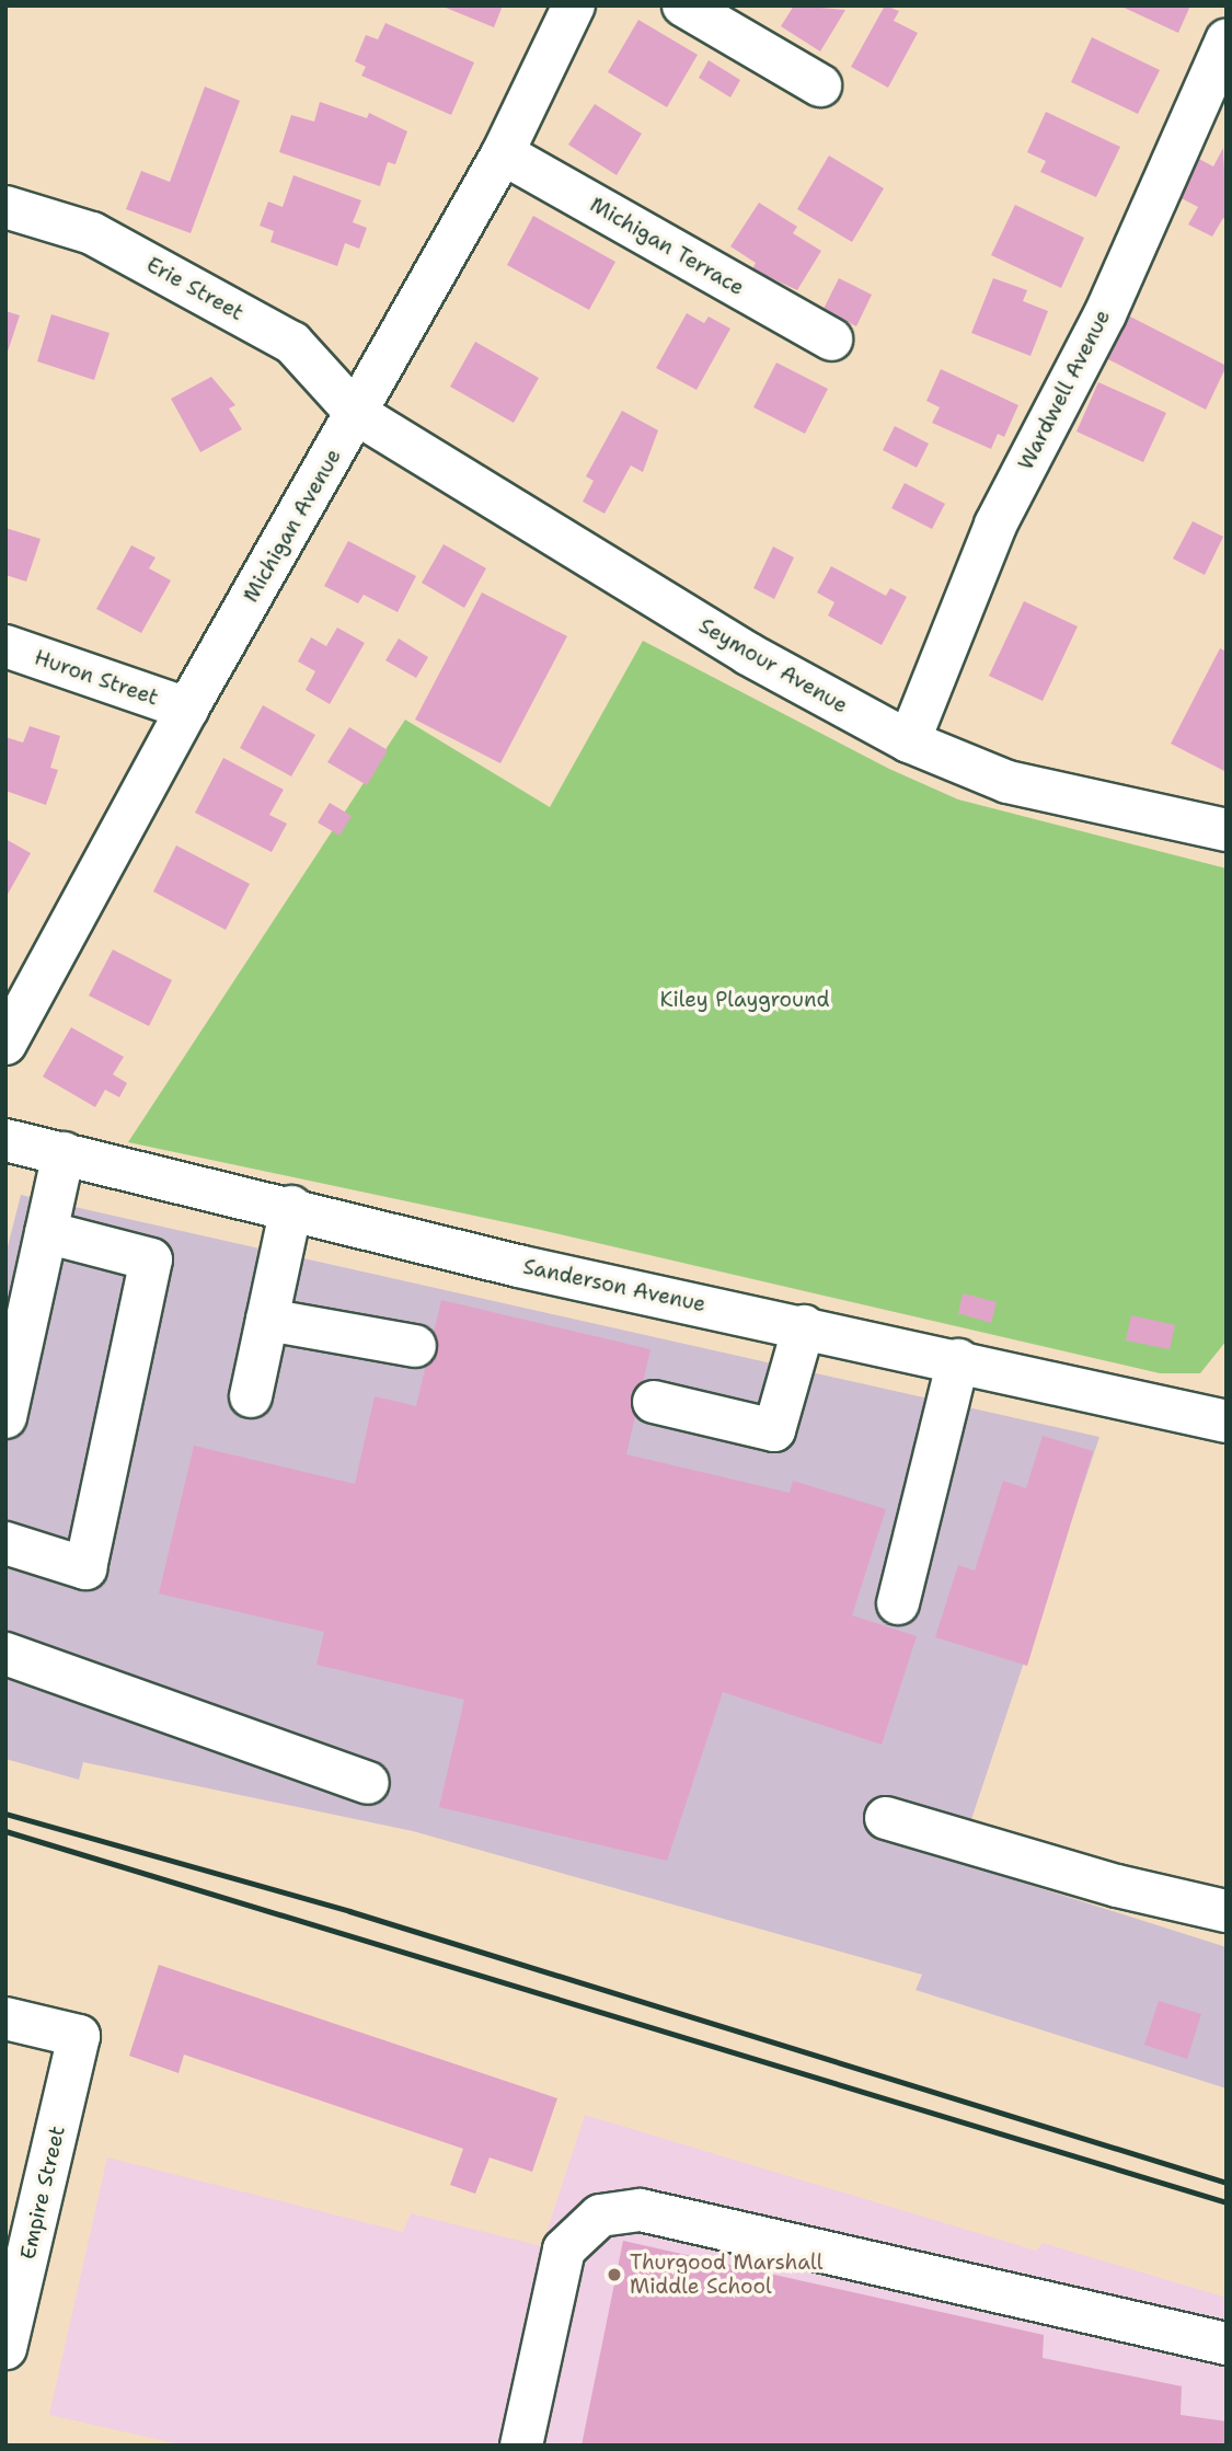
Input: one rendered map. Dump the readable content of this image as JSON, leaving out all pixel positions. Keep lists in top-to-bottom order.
{
  "streets": {
    "street": [
      "Michigan Terrace",
      "Erie Street",
      "Wardwell Avenue",
      "Michigan Avenue",
      "Seymour Avenue",
      "Huron Street",
      "Sanderson Avenue",
      "Empire Street"
    ]
  },
  "crossings": [
    ["Michigan Terrace", "Michigan Avenue"],
    ["Erie Street", "Michigan Avenue"],
    ["Erie Street", "Seymour Avenue"],
    ["Wardwell Avenue", "Seymour Avenue"],
    ["Michigan Avenue", "Seymour Avenue"],
    ["Michigan Avenue", "Huron Street"]
  ],
  "parks": ["Kiley Playground"],
  "places": ["Thurgood Marshall Middle School"]
}
